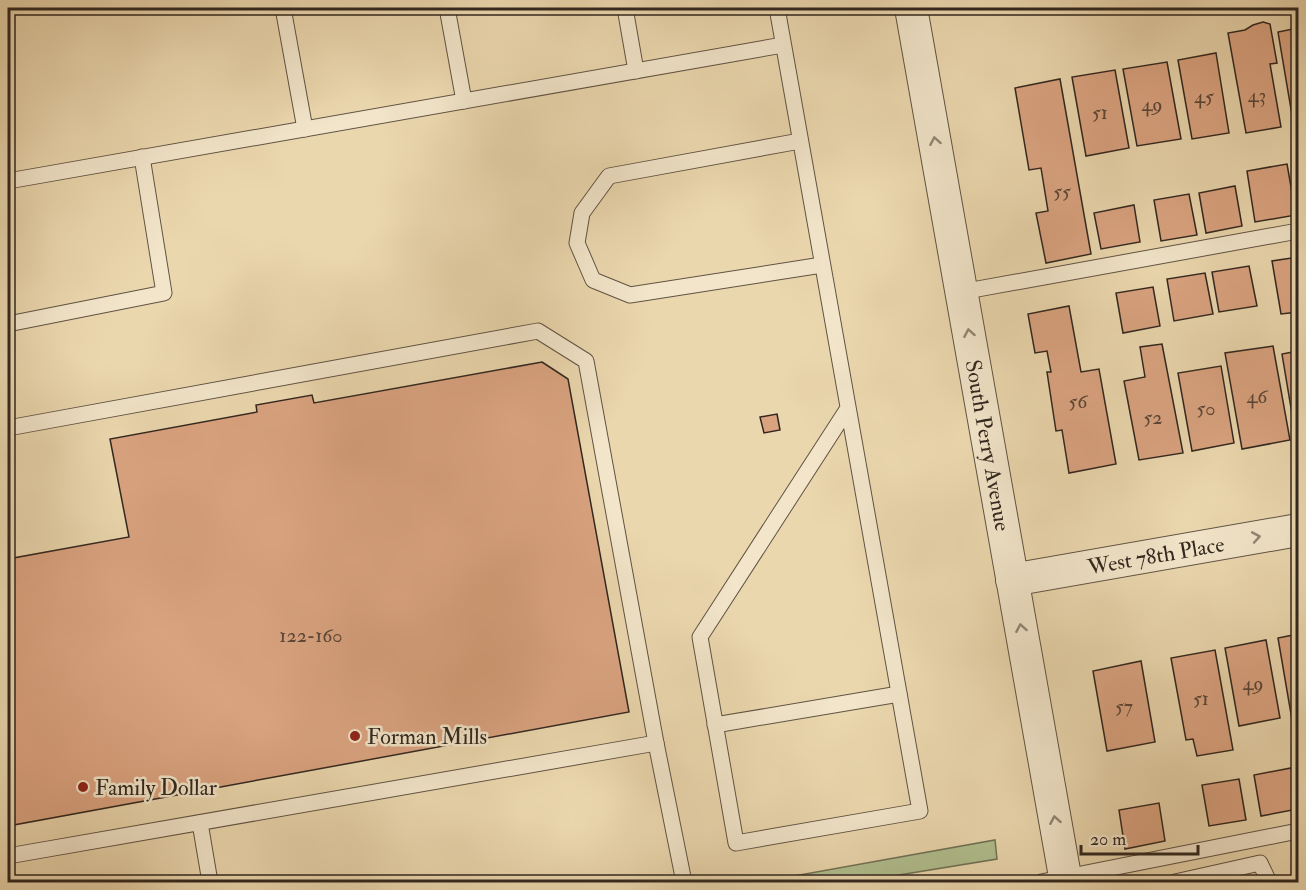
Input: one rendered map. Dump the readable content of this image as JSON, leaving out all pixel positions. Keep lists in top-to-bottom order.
{
  "streets": {
    "street": ["South Perry Avenue", "West 78th Place"]
  },
  "crossings": [
    ["South Perry Avenue", "West 78th Place"]
  ],
  "one_way": ["South Perry Avenue", "West 78th Place"],
  "places": ["Forman Mills", "Family Dollar"],
  "house_numbers": [
    "43",
    "45",
    "49",
    "51",
    "55",
    "46",
    "56",
    "50",
    "52",
    "122-160",
    "49",
    "51",
    "57"
  ],
  "scale_bar": "20 m"
}
